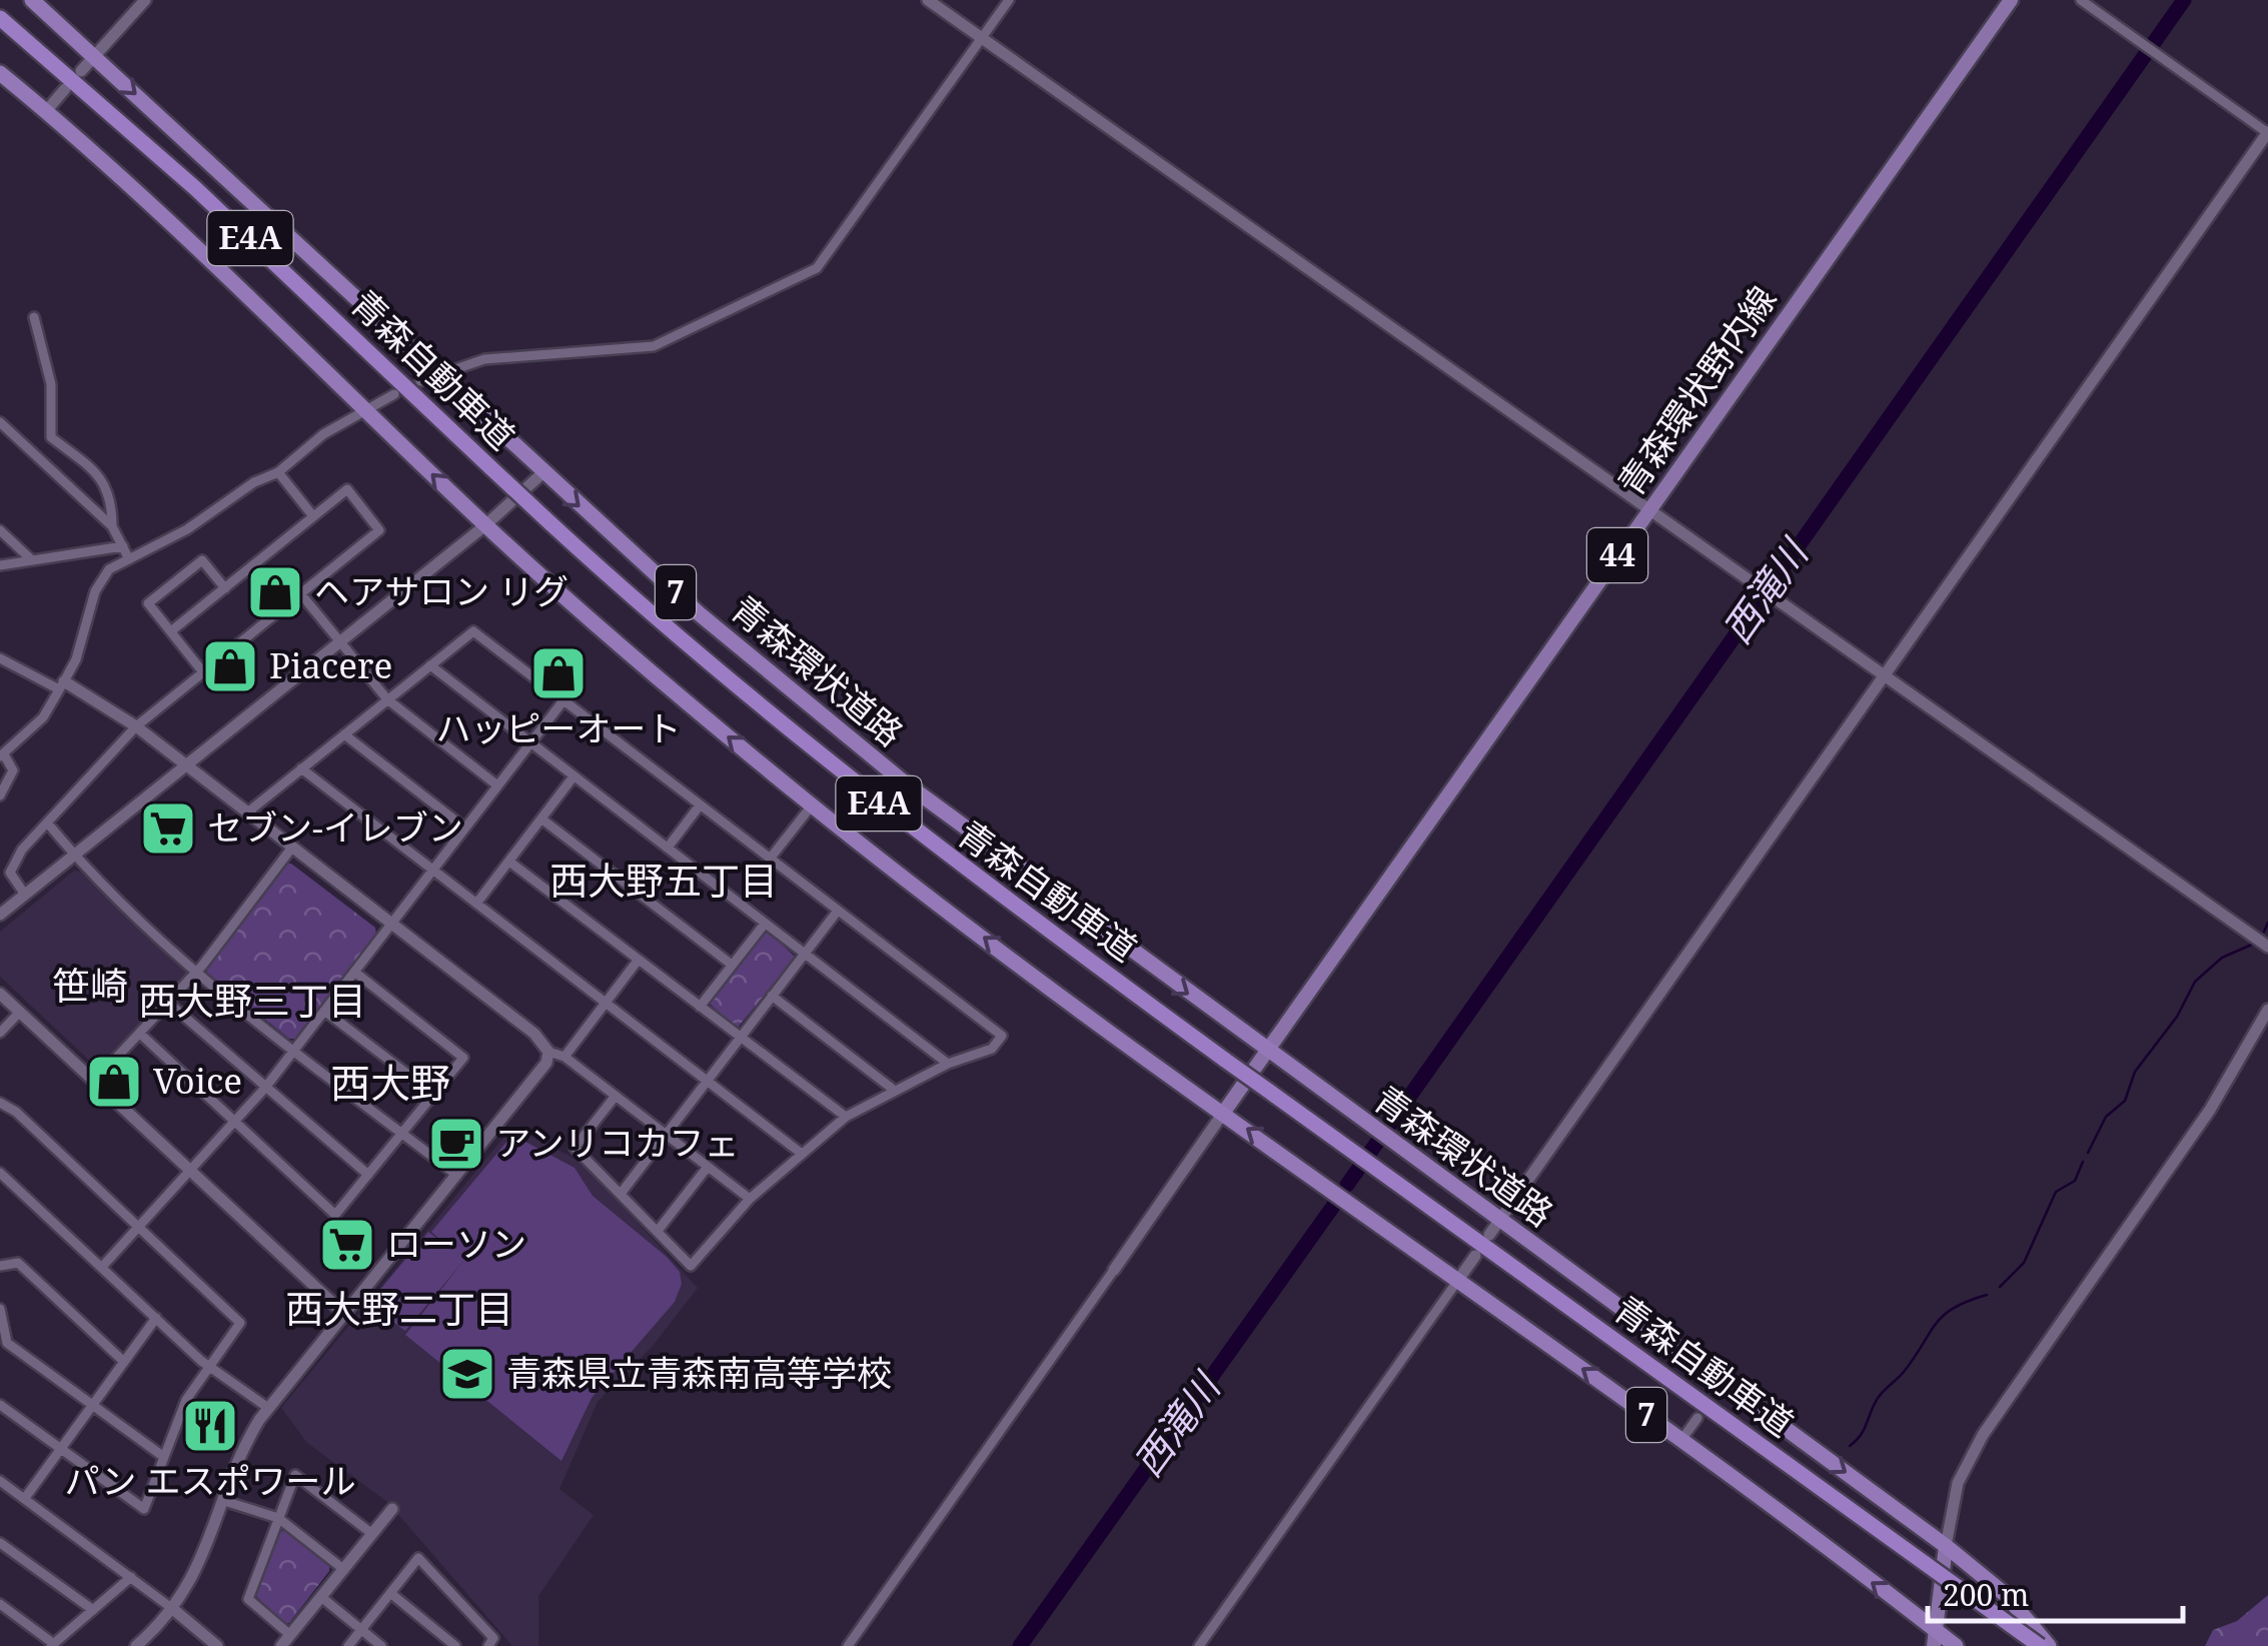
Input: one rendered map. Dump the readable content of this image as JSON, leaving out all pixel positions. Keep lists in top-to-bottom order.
{
  "streets": {
    "highway": [
      "E4A",
      "青森自動車道",
      "7",
      "青森環状道路"
    ],
    "main road": ["青森環状野内線", "44"]
  },
  "crossings": [
    ["青森環状野内線", "7"],
    ["青森環状野内線", "青森環状道路"]
  ],
  "districts": [
    "西大野五丁目",
    "笹崎",
    "西大野三丁目",
    "西大野",
    "西大野二丁目"
  ],
  "water": ["西滝川"],
  "places": {
    "shop": [
      "ヘアサロン リグ",
      "Piacere",
      "ハッピーオート",
      "Voice"
    ],
    "supermarket": ["セブン-イレブン", "ローソン"],
    "cafe": ["アンリコカフェ"],
    "school or university": ["青森県立青森南高等学校"],
    "restaurant": ["パン エスポワール"]
  },
  "scale_bar": "200 m"
}
